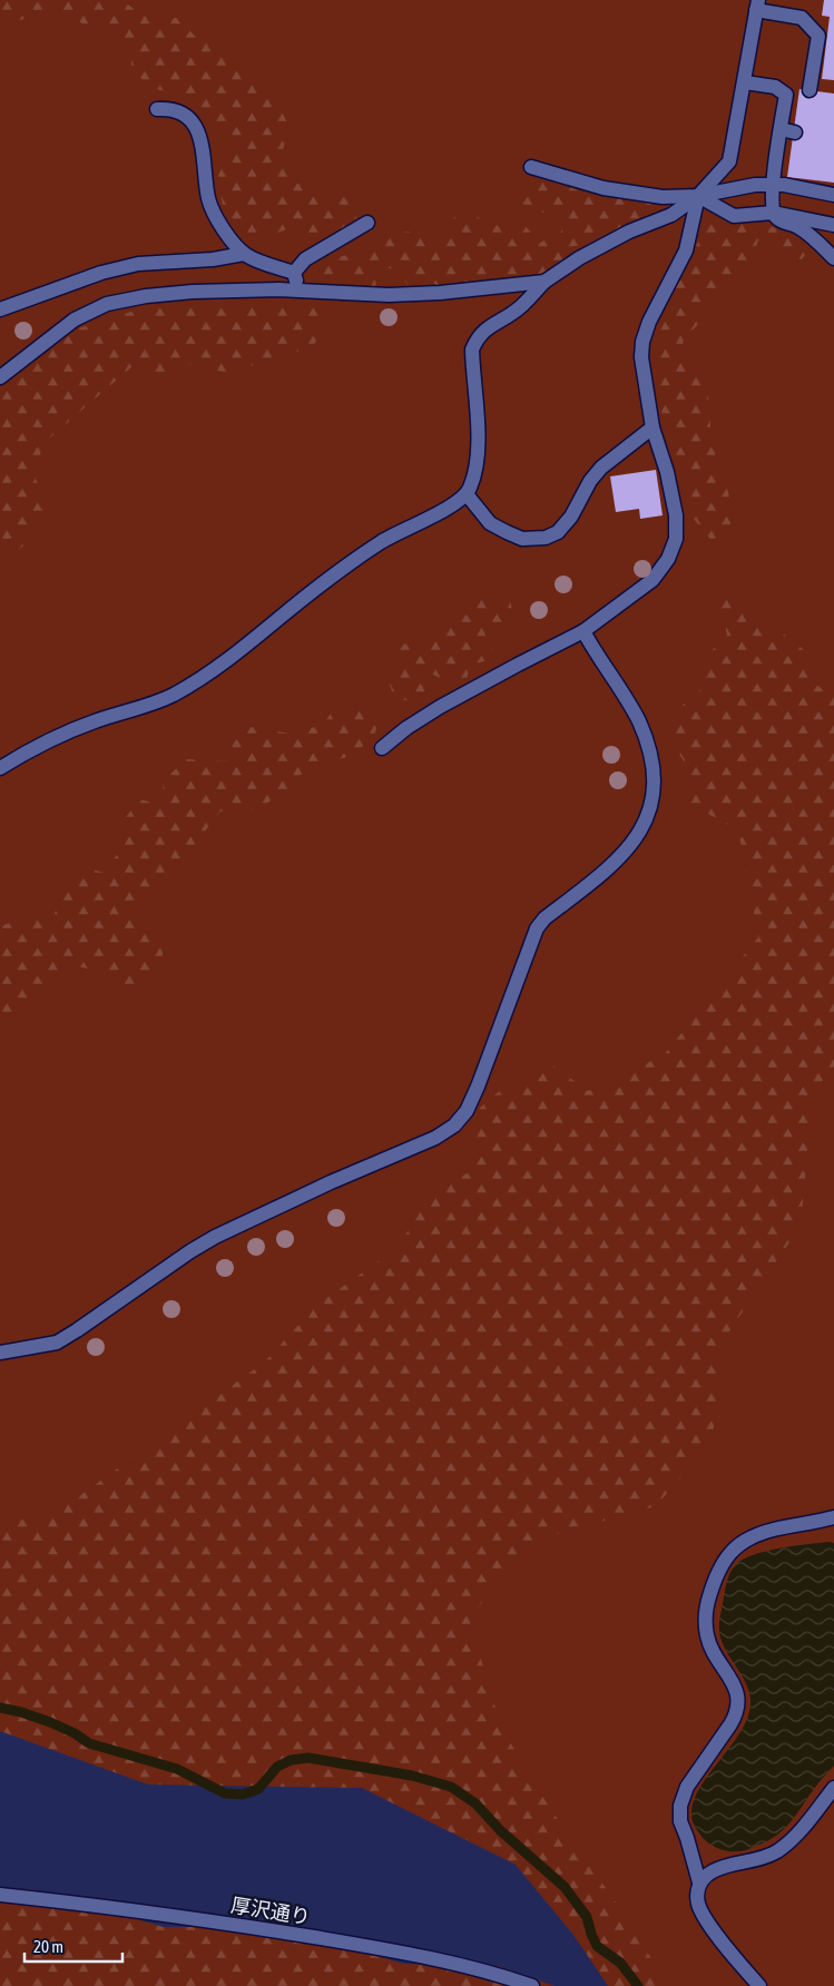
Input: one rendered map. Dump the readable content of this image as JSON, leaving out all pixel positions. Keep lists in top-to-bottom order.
{
  "streets": {
    "street": ["厚沢通り"]
  },
  "scale_bar": "20 m"
}
